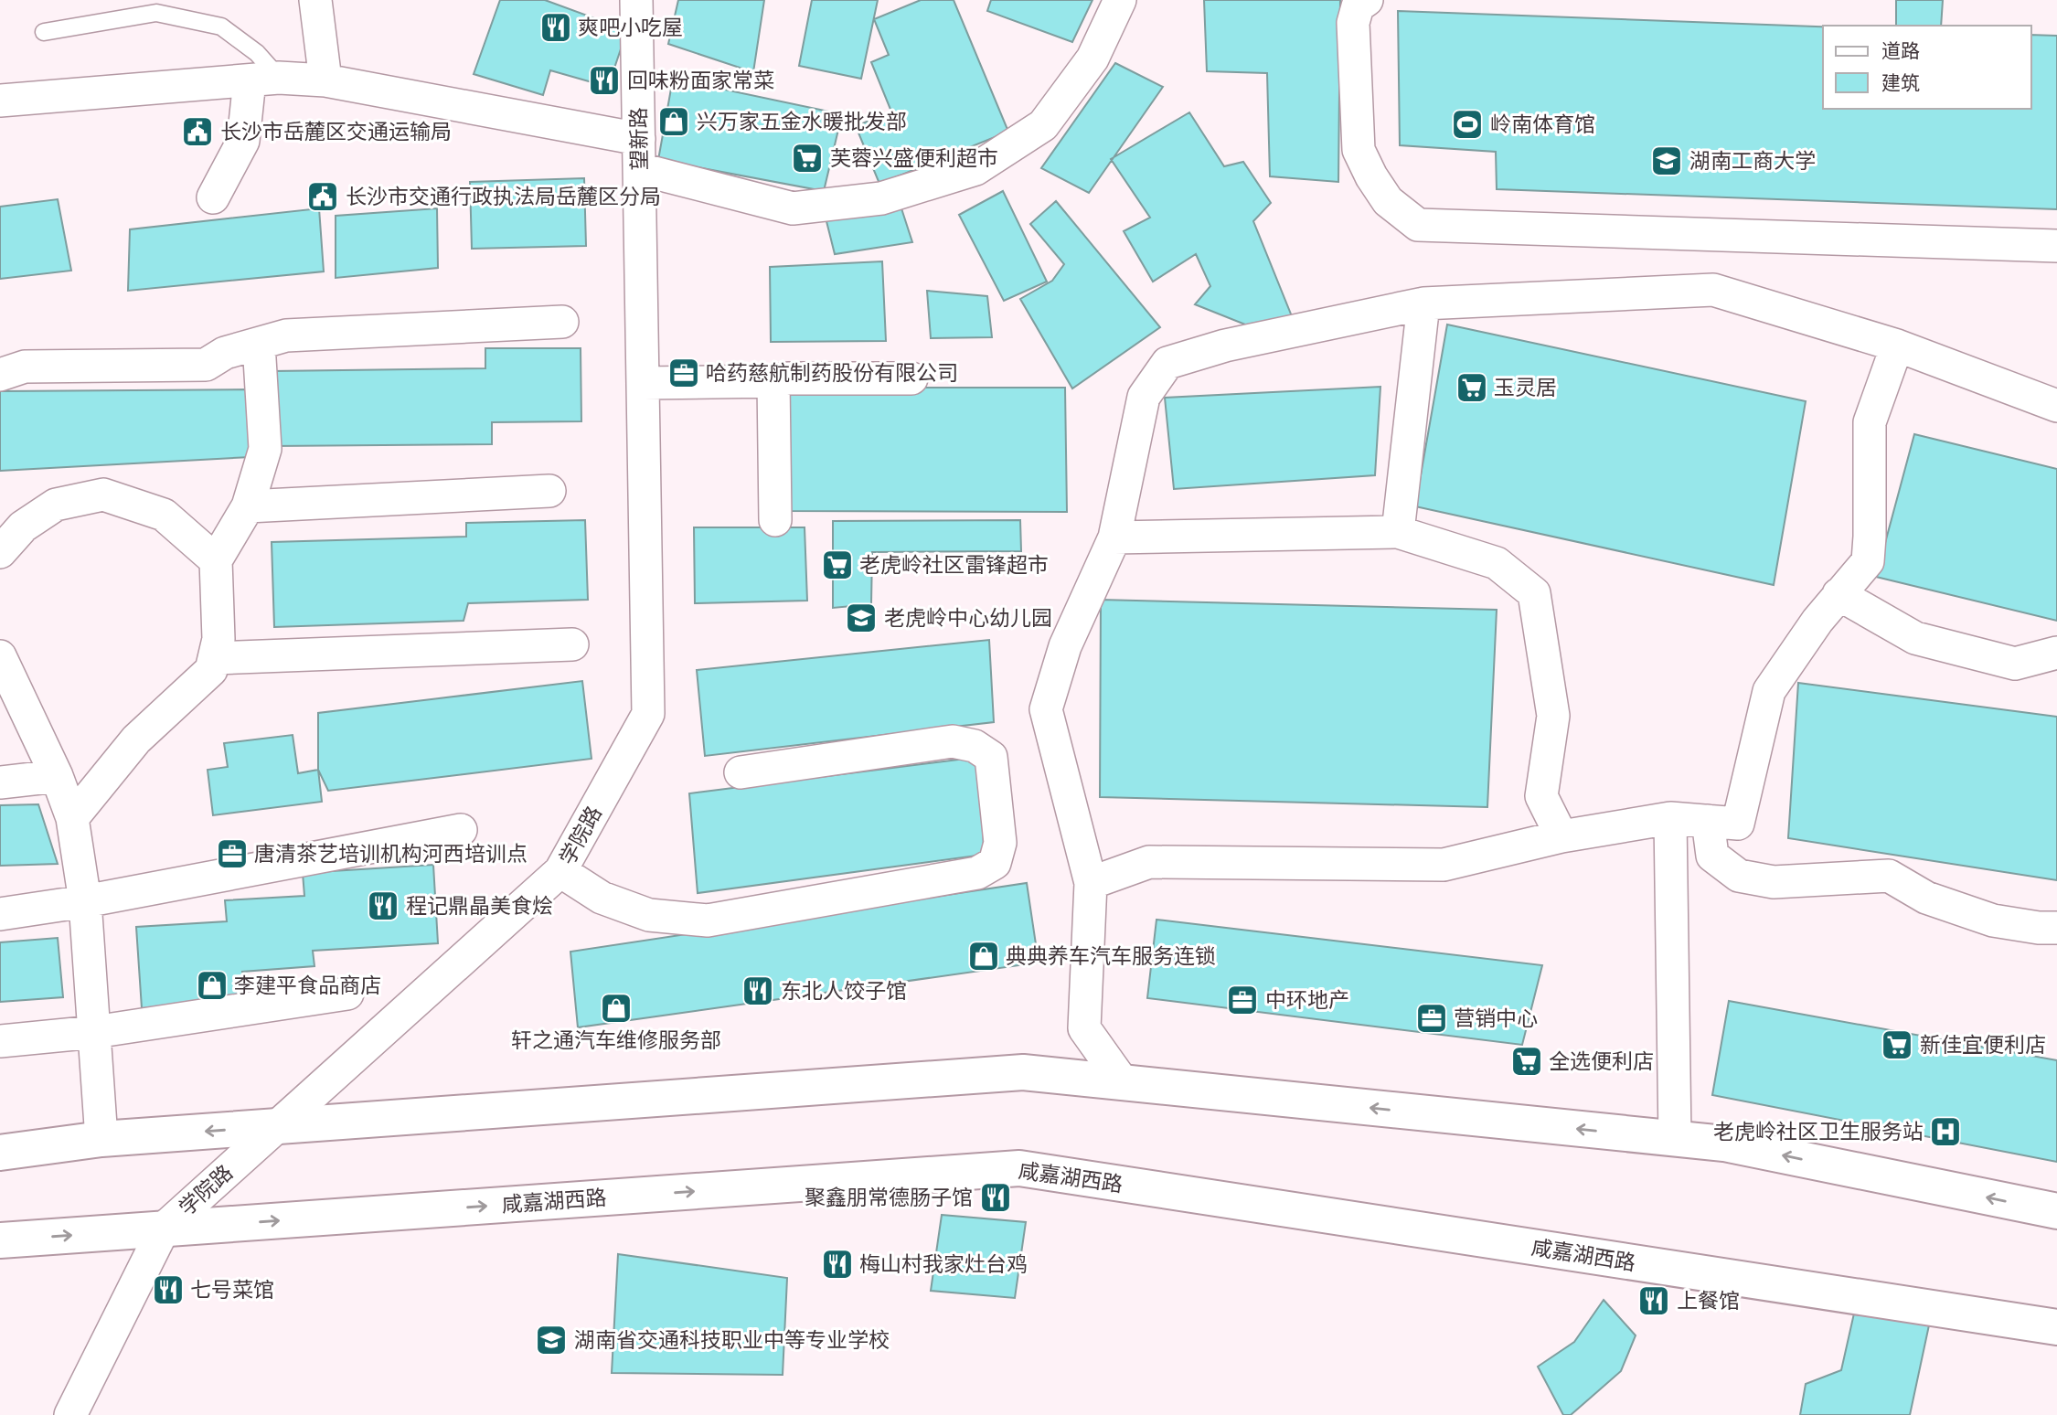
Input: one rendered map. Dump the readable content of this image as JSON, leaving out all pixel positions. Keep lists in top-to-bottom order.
{
  "streets": {
    "main road": ["咸嘉湖西路"],
    "street": ["望新路", "学院路"]
  },
  "crossings": [
    ["望新路", "学院路"],
    ["学院路", "咸嘉湖西路"]
  ],
  "places": {
    "restaurant": [
      "爽吧小吃屋",
      "回味粉面家常菜",
      "程记鼎晶美食烩",
      "东北人饺子馆",
      "聚鑫朋常德肠子馆",
      "梅山村我家灶台鸡",
      "七号菜馆",
      "上餐馆"
    ],
    "shop": [
      "兴万家五金水暖批发部",
      "典典养车汽车服务连锁",
      "李建平食品商店",
      "轩之通汽车维修服务部"
    ],
    "sports": ["岭南体育馆"],
    "public building": ["长沙市岳麓区交通运输局", "长沙市交通行政执法局岳麓区分局"],
    "supermarket": [
      "芙蓉兴盛便利超市",
      "玉灵居",
      "老虎岭社区雷锋超市",
      "新佳宜便利店",
      "全选便利店"
    ],
    "school or university": ["湖南工商大学", "老虎岭中心幼儿园", "湖南省交通科技职业中等专业学校"],
    "office": [
      "哈药慈航制药股份有限公司",
      "唐清茶艺培训机构河西培训点",
      "中环地产",
      "营销中心"
    ],
    "hospital": ["老虎岭社区卫生服务站"]
  },
  "legend": ["道路", "建筑"]
}
